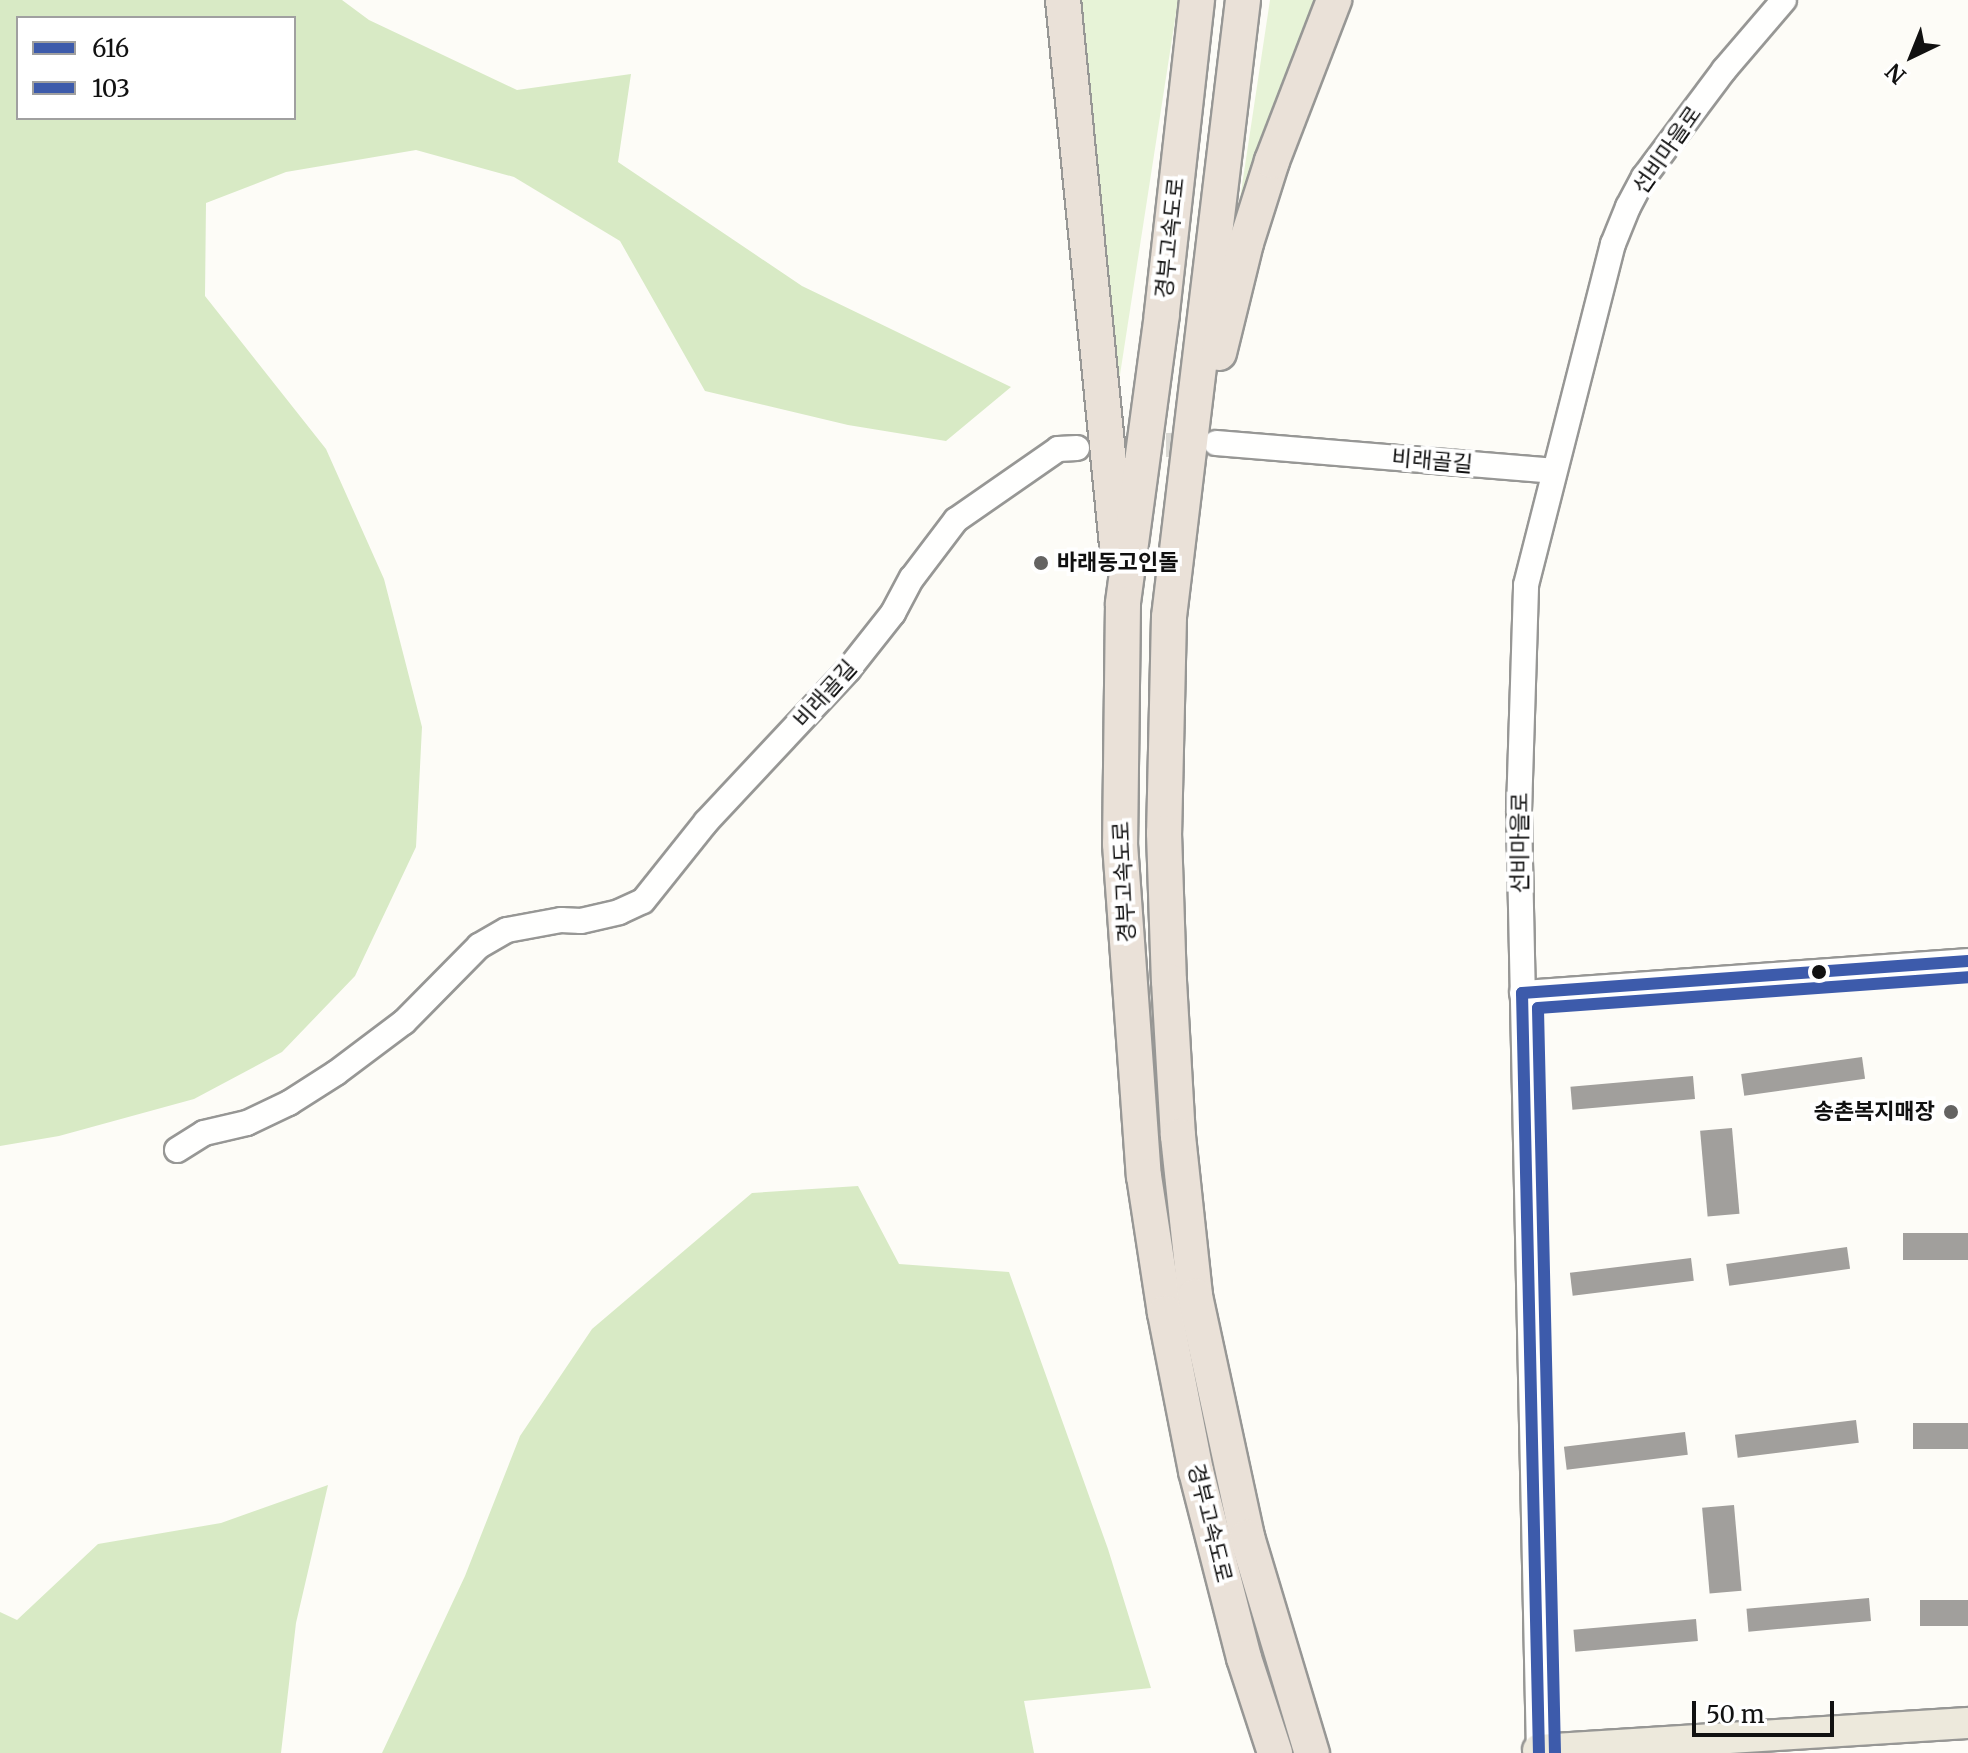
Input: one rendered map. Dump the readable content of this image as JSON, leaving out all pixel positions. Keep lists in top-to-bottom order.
{
  "streets": {
    "highway": ["경부고속도로"],
    "street": ["선비마을로", "비래골길"]
  },
  "crossings": [
    ["선비마을로", "비래골길"]
  ],
  "places": ["바래동고인돌", "송촌복지매장"],
  "lines": ["transit line 616", "transit line 103"],
  "legend": ["616", "103"],
  "scale_bar": "50 m",
  "north": "bottom left"
}
